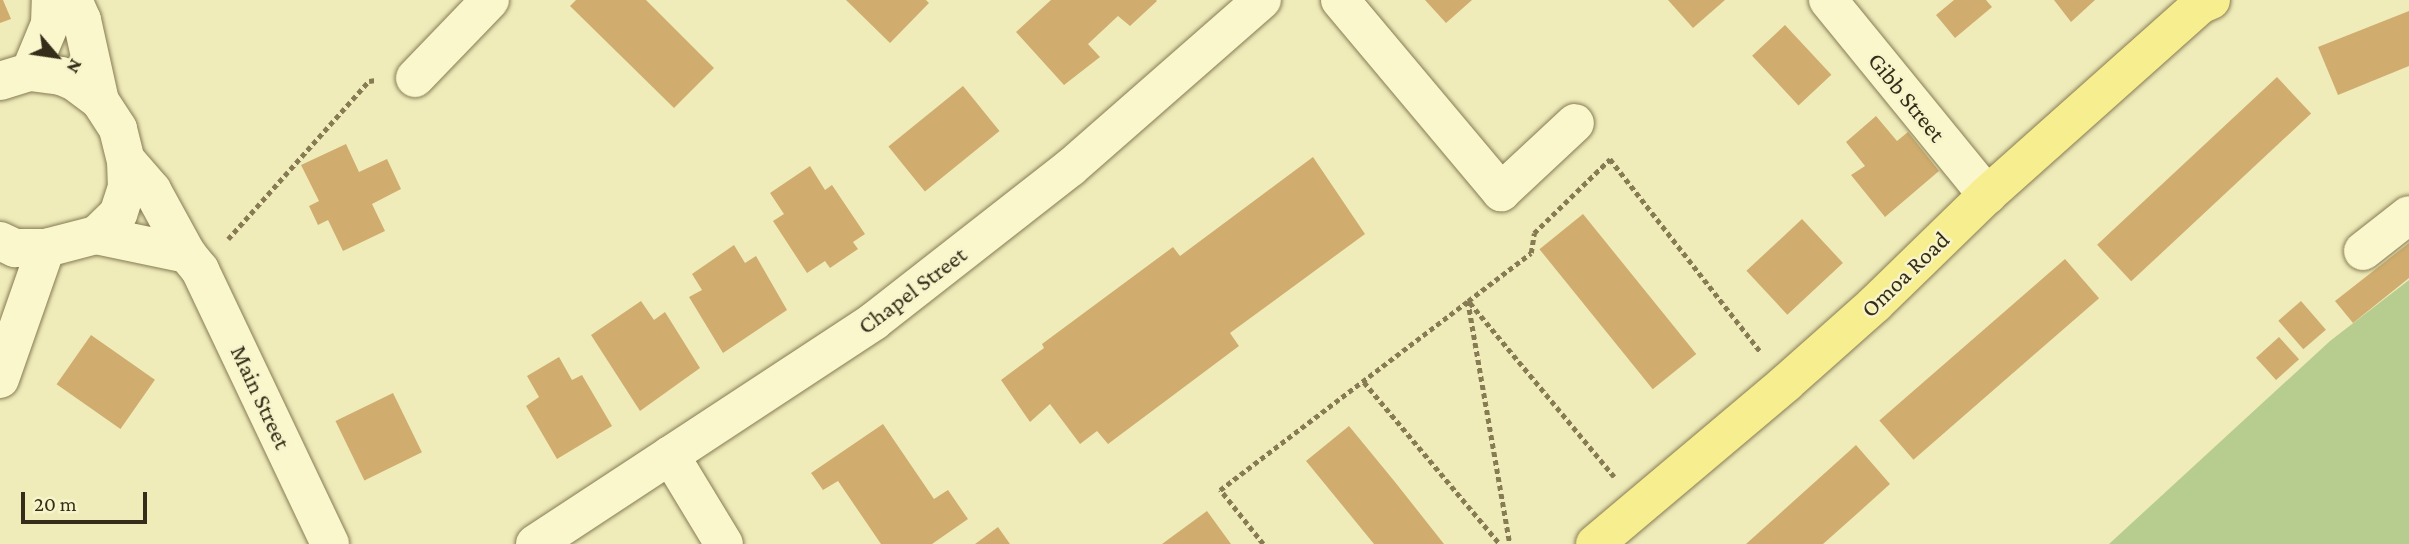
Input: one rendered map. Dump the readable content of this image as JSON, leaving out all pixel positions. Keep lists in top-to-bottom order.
{
  "streets": {
    "main road": ["Omoa Road"],
    "street": ["Gibb Street", "Chapel Street", "Main Street"]
  },
  "crossings": [
    ["Gibb Street", "Omoa Road"]
  ],
  "scale_bar": "20 m",
  "north": "bottom right"
}
